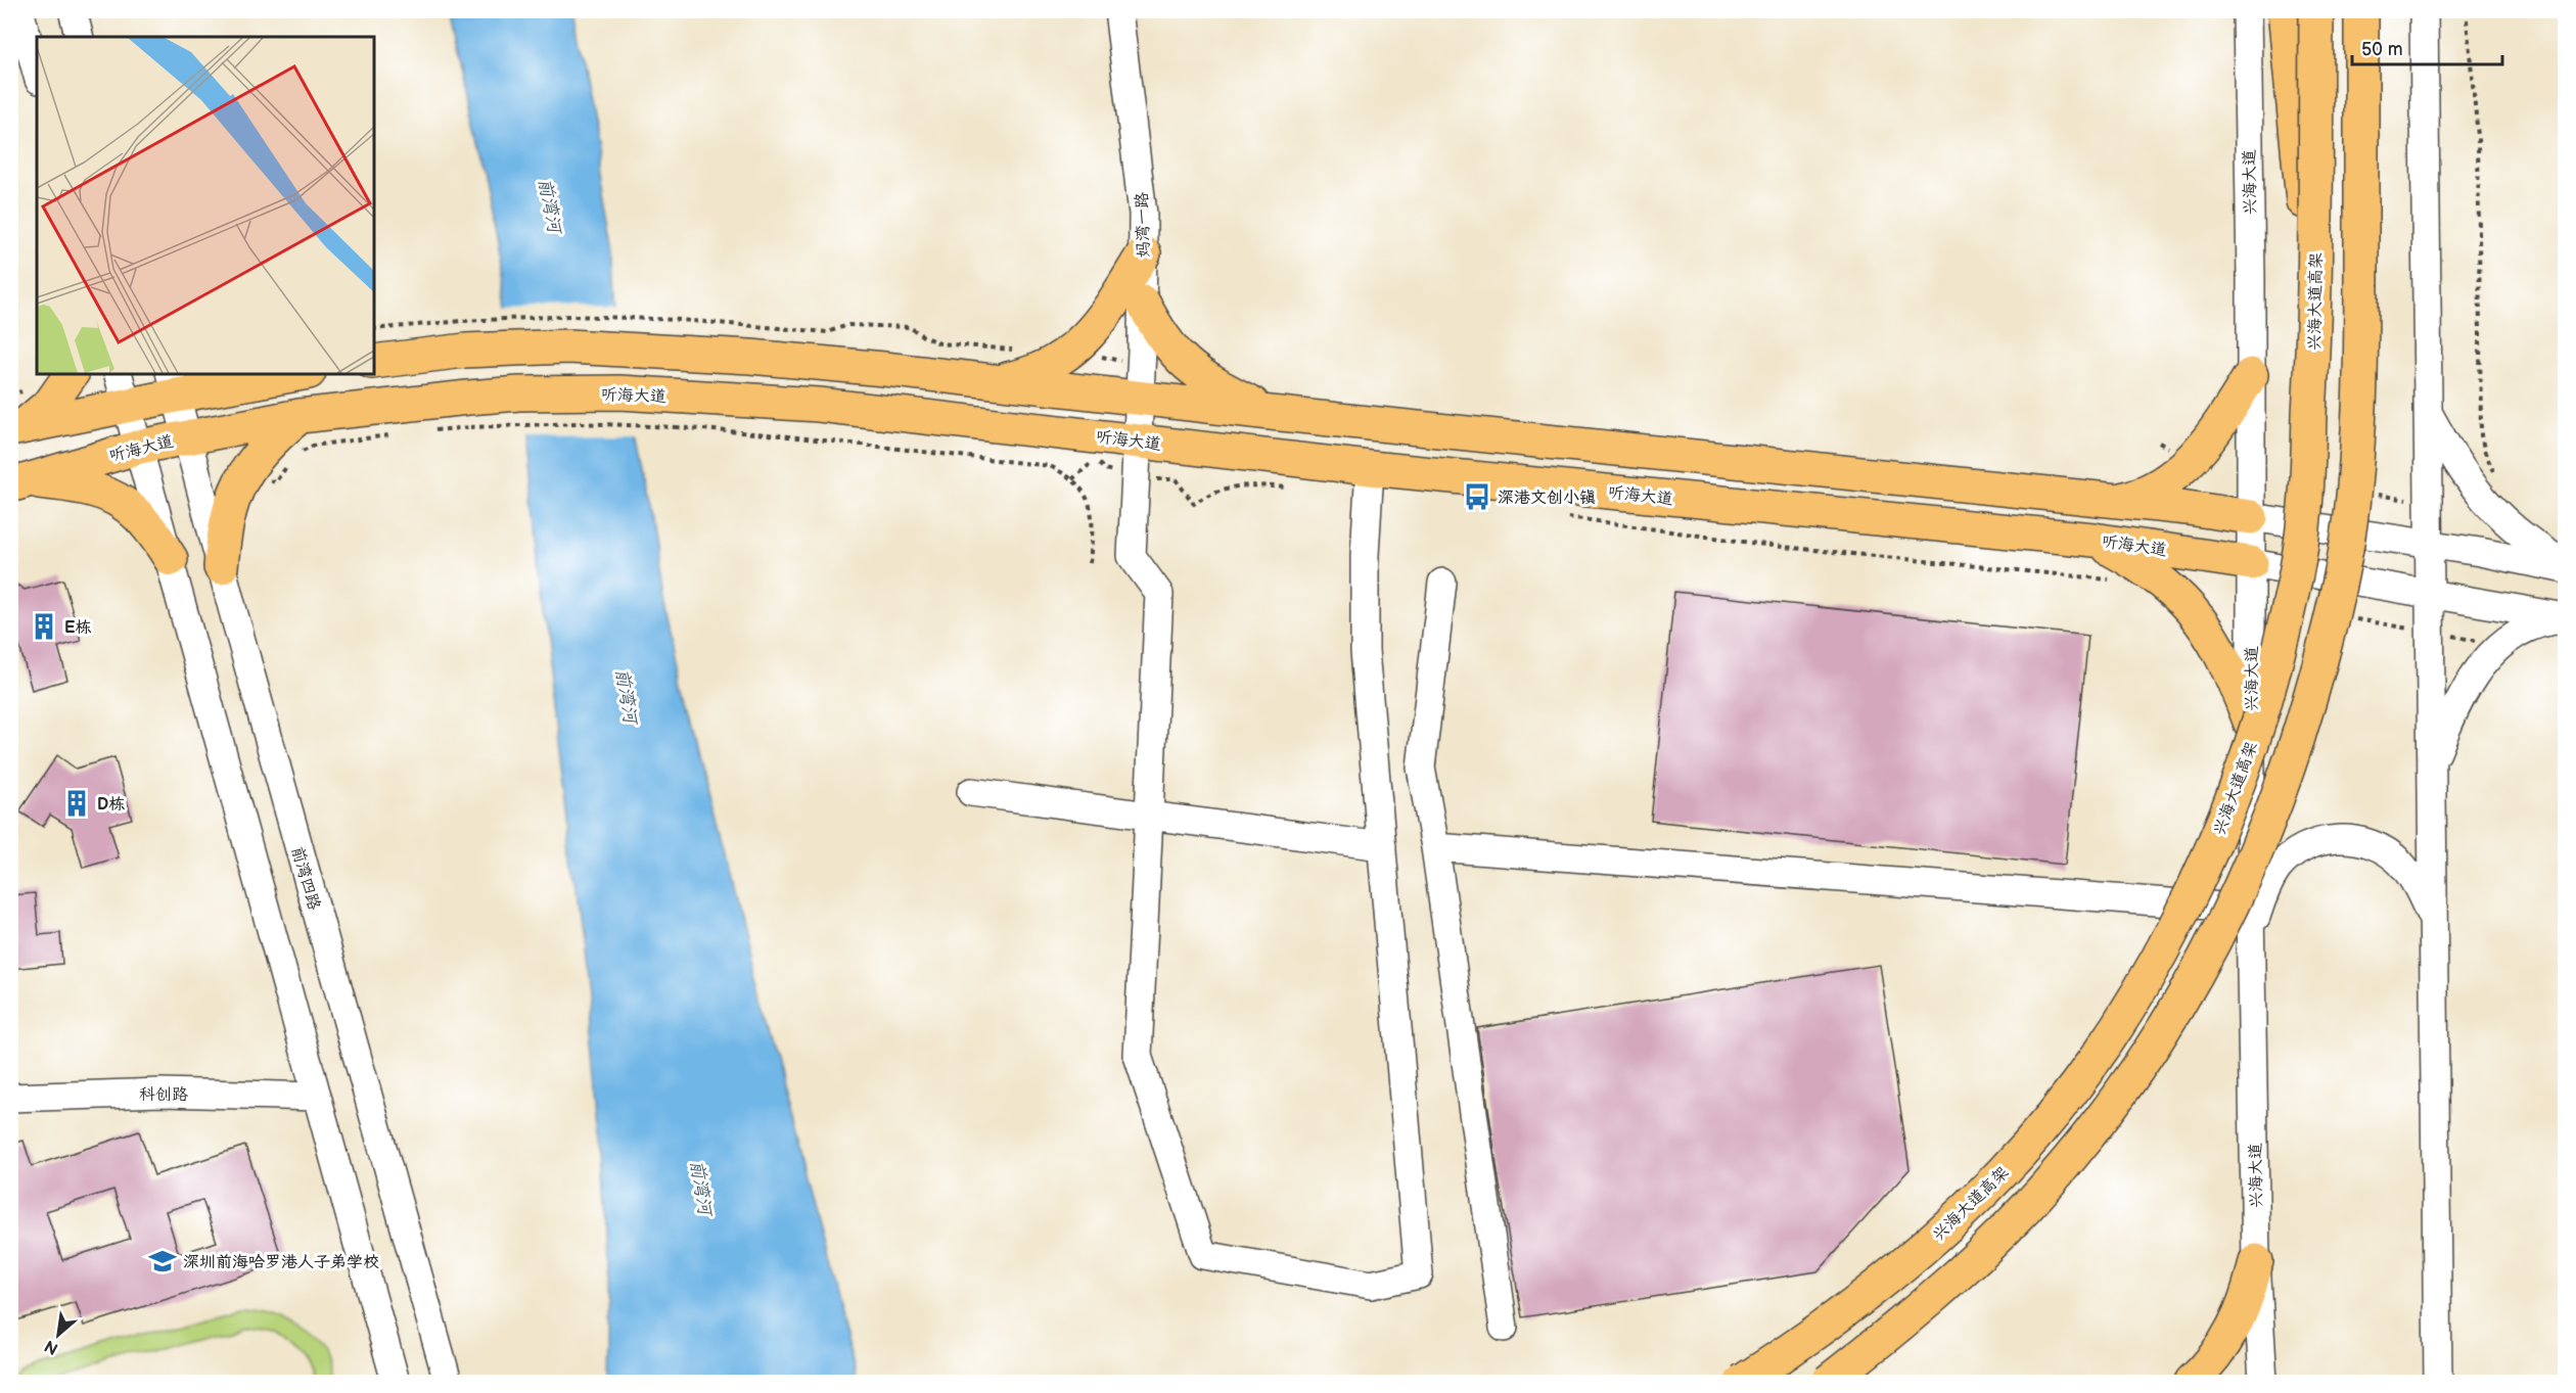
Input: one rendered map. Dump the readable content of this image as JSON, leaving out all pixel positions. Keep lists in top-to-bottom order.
{
  "streets": {
    "main road": ["兴海大道高架", "听海大道"],
    "street": [
      "兴海大道",
      "妈湾一路",
      "前湾四路",
      "科创路"
    ]
  },
  "crossings": [
    ["兴海大道", "听海大道"],
    ["妈湾一路", "听海大道"],
    ["听海大道", "前湾四路"]
  ],
  "water": ["前湾河"],
  "places": {
    "bus stop": ["深港文创小镇"],
    "building": ["E栋", "D栋"],
    "school or university": ["深圳前海哈罗港人子弟学校"]
  },
  "scale_bar": "50 m",
  "north": "bottom left"
}
